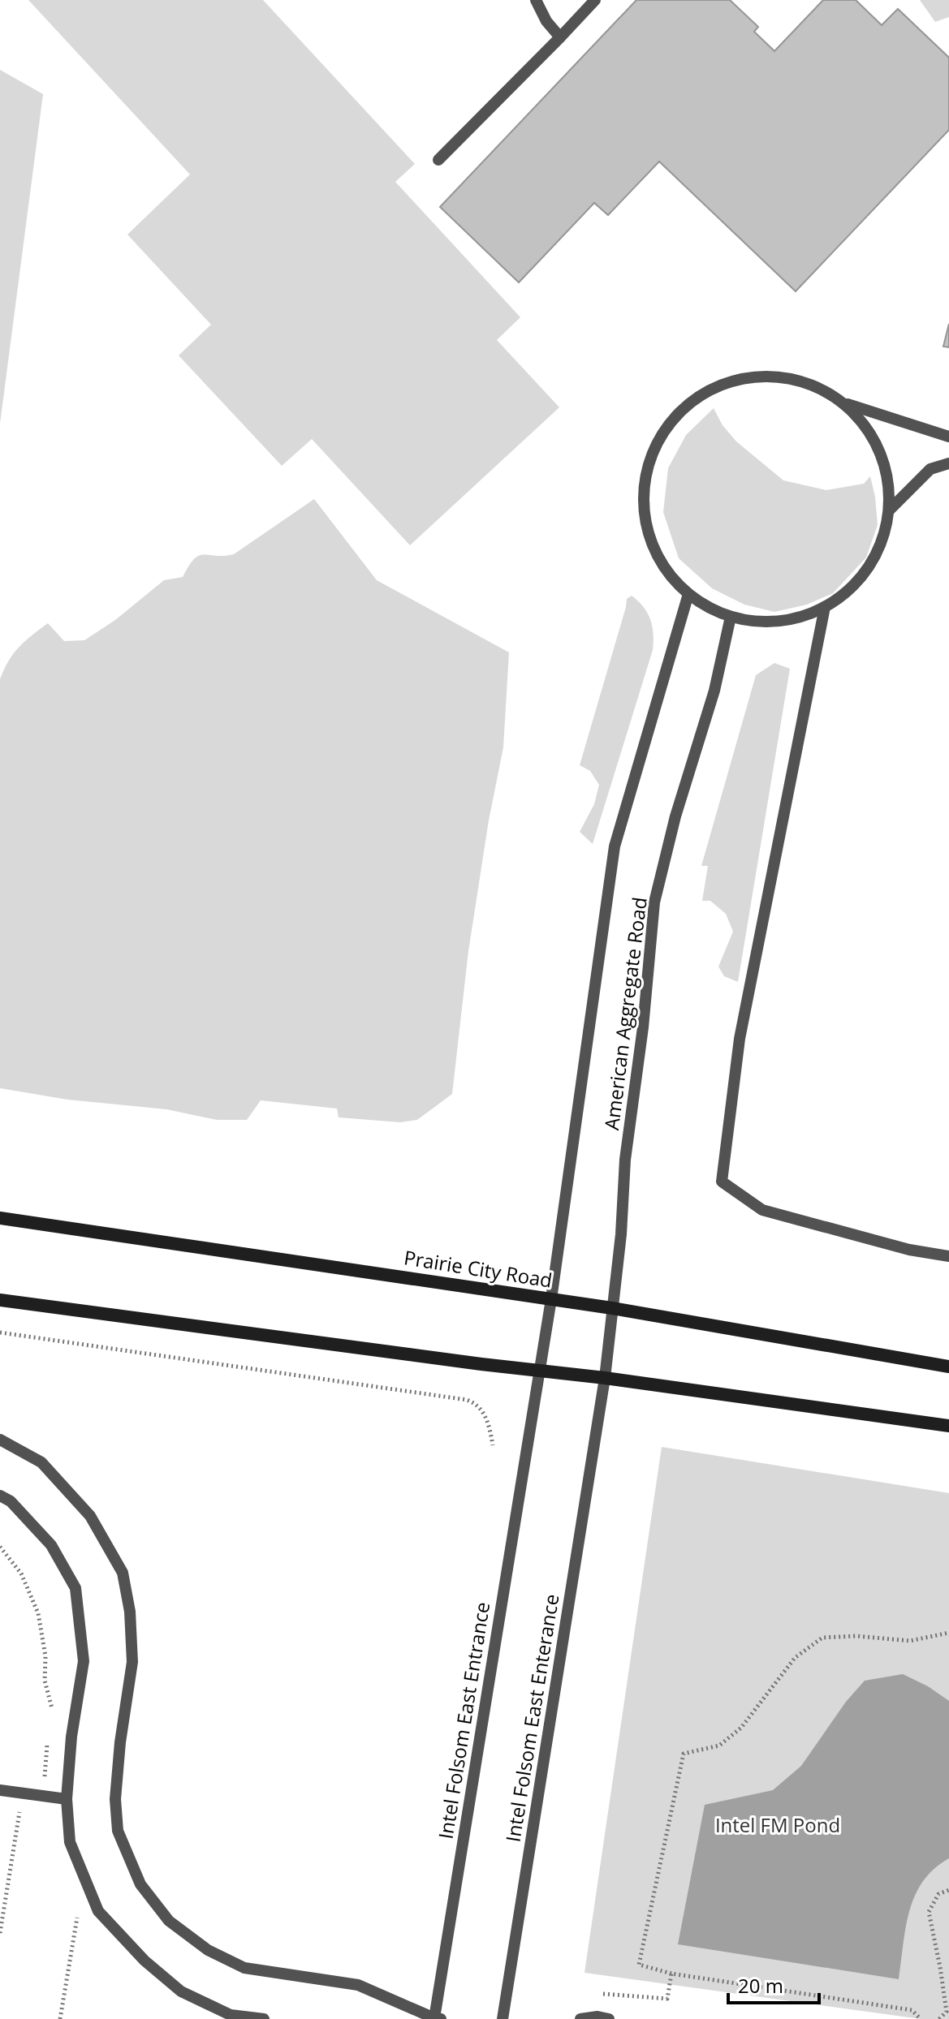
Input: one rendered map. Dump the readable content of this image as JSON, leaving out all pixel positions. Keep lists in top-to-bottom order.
{
  "streets": {
    "main road": ["Prairie City Road"],
    "lane": ["American Aggregate Road", "Intel Folsom East Enterance", "Intel Folsom East Entrance"]
  },
  "crossings": [
    ["American Aggregate Road", "Prairie City Road"],
    ["American Aggregate Road", "Intel Folsom East Enterance"],
    ["Prairie City Road", "Intel Folsom East Entrance"]
  ],
  "parks": ["Intel FM Pond"],
  "scale_bar": "20 m"
}
